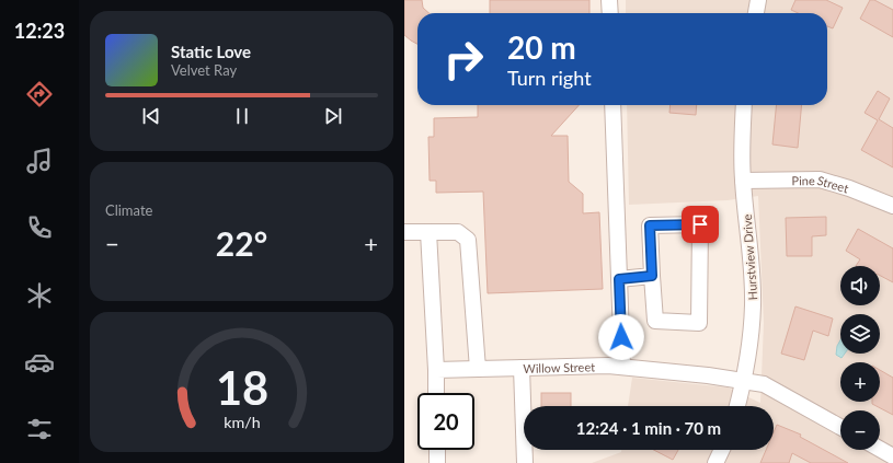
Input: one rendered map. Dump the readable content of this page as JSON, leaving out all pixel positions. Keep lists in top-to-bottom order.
{
  "streets": {
    "street": ["Pine Street", "Hurstview Drive", "Willow Street"]
  },
  "crossings": [
    ["Pine Street", "Hurstview Drive"],
    ["Hurstview Drive", "Willow Street"]
  ],
  "page": {
    "tabs": "12:23",
    "turn": ["20 m", "Turn right"],
    "song": ["Static Love", "Velvet Ray"],
    "tile": "Climate",
    "heat": ["−", "22°", "+"],
    "map_buttons": ["+", "−"],
    "limit": "20",
    "trip": "12:24 · 1 min · 70 m",
    "gauge": ["18", "km/h"]
  }
}
